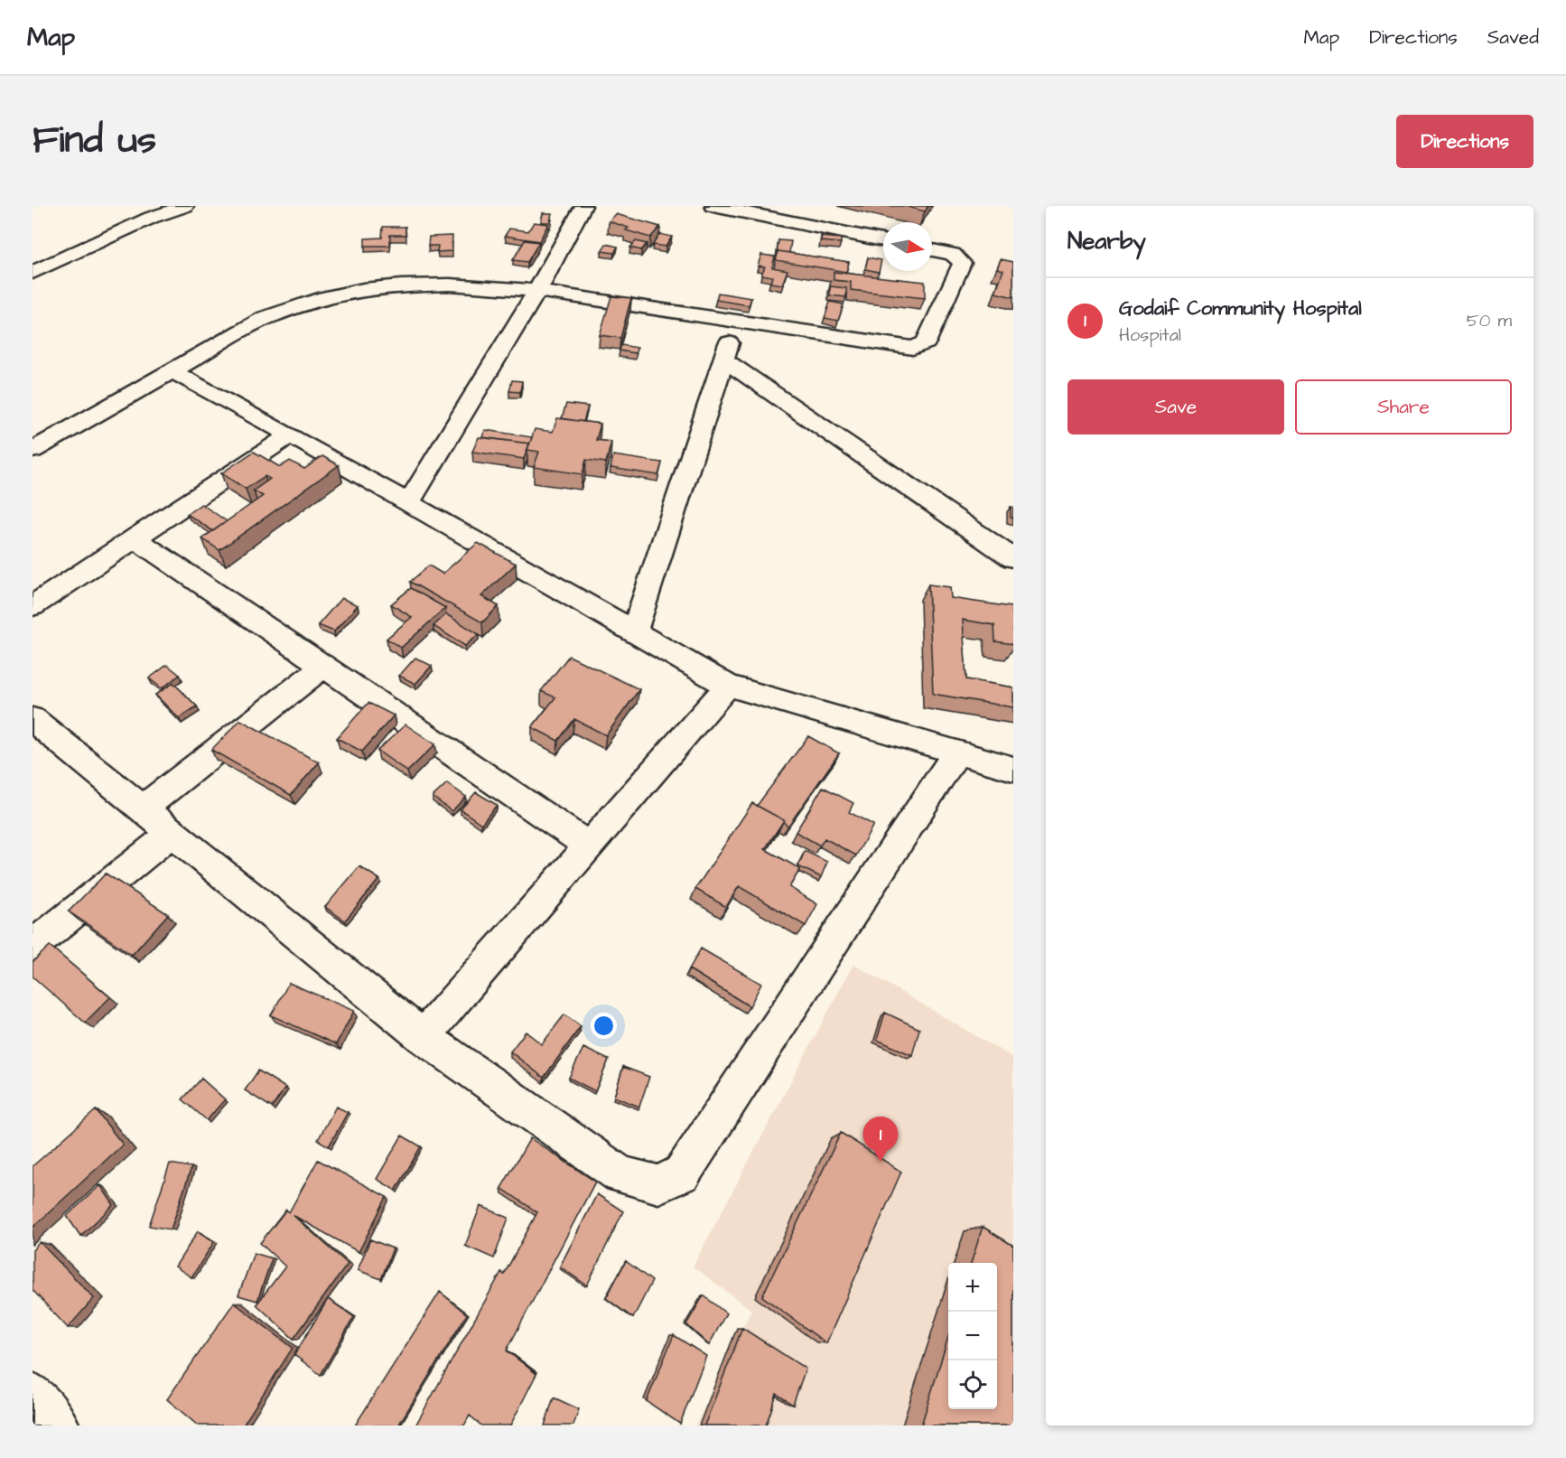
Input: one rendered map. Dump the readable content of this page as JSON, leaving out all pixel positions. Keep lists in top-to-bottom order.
{
  "north": "right",
  "page": {
    "header": "Map",
    "nav": ["Map", "Directions", "Saved"],
    "title": "Find us",
    "buttons": [
      "Directions",
      ["Save", "Share"]
    ],
    "heading": "Nearby",
    "list": [
      {
        "mark": "1",
        "name": "Godaif Community Hospital",
        "note": "Hospital",
        "value": "50 m"
      }
    ],
    "pins": "1",
    "map_buttons": ["+", "−"]
  }
}
